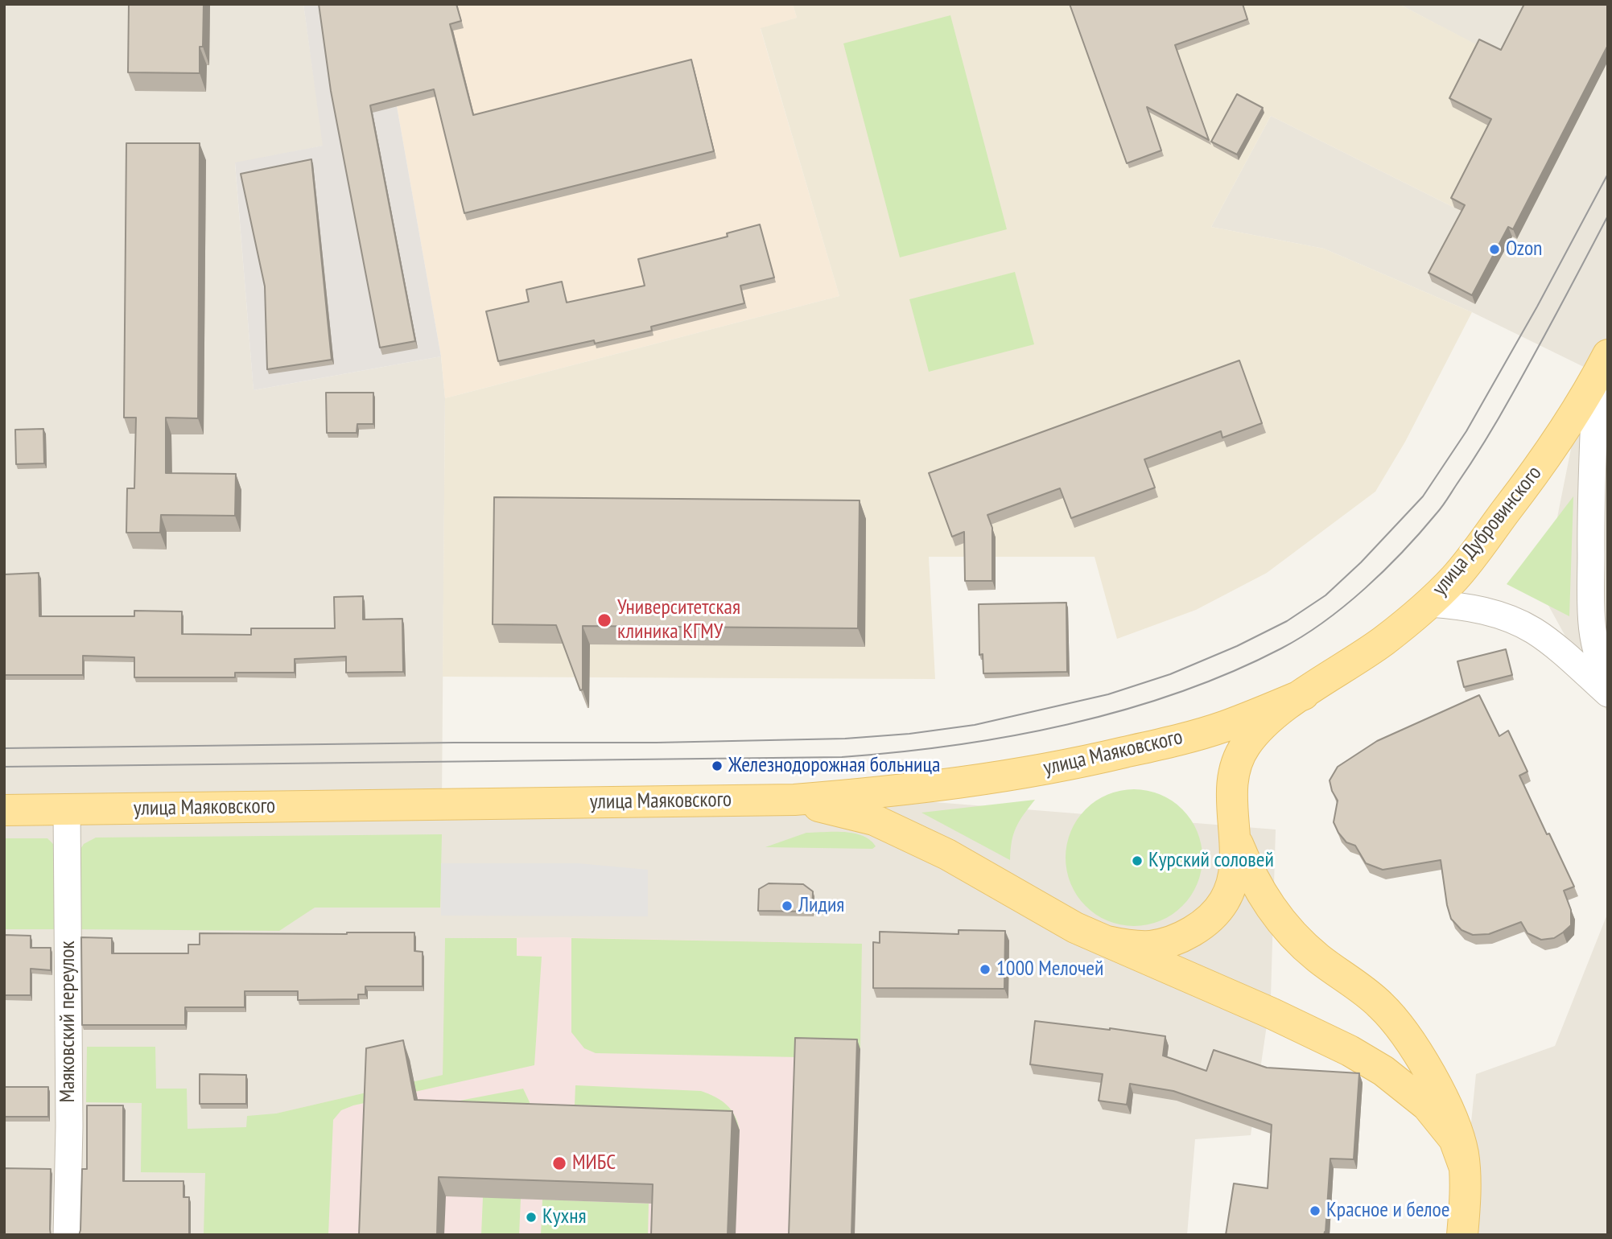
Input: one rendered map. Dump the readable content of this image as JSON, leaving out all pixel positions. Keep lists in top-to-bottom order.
{
  "streets": {
    "main road": ["улица Дубровинского", "улица Маяковского"],
    "street": ["Маяковский переулок"]
  },
  "crossings": [
    ["улица Дубровинского", "улица Маяковского"],
    ["улица Маяковского", "Маяковский переулок"]
  ],
  "places": [
    "Ozon",
    "Университетская клиника КГМУ",
    "Железнодорожная больница",
    "Курский соловей",
    "Лидия",
    "1000 Мелочей",
    "МИБС",
    "Красное и белое",
    "Кухня"
  ]
}
